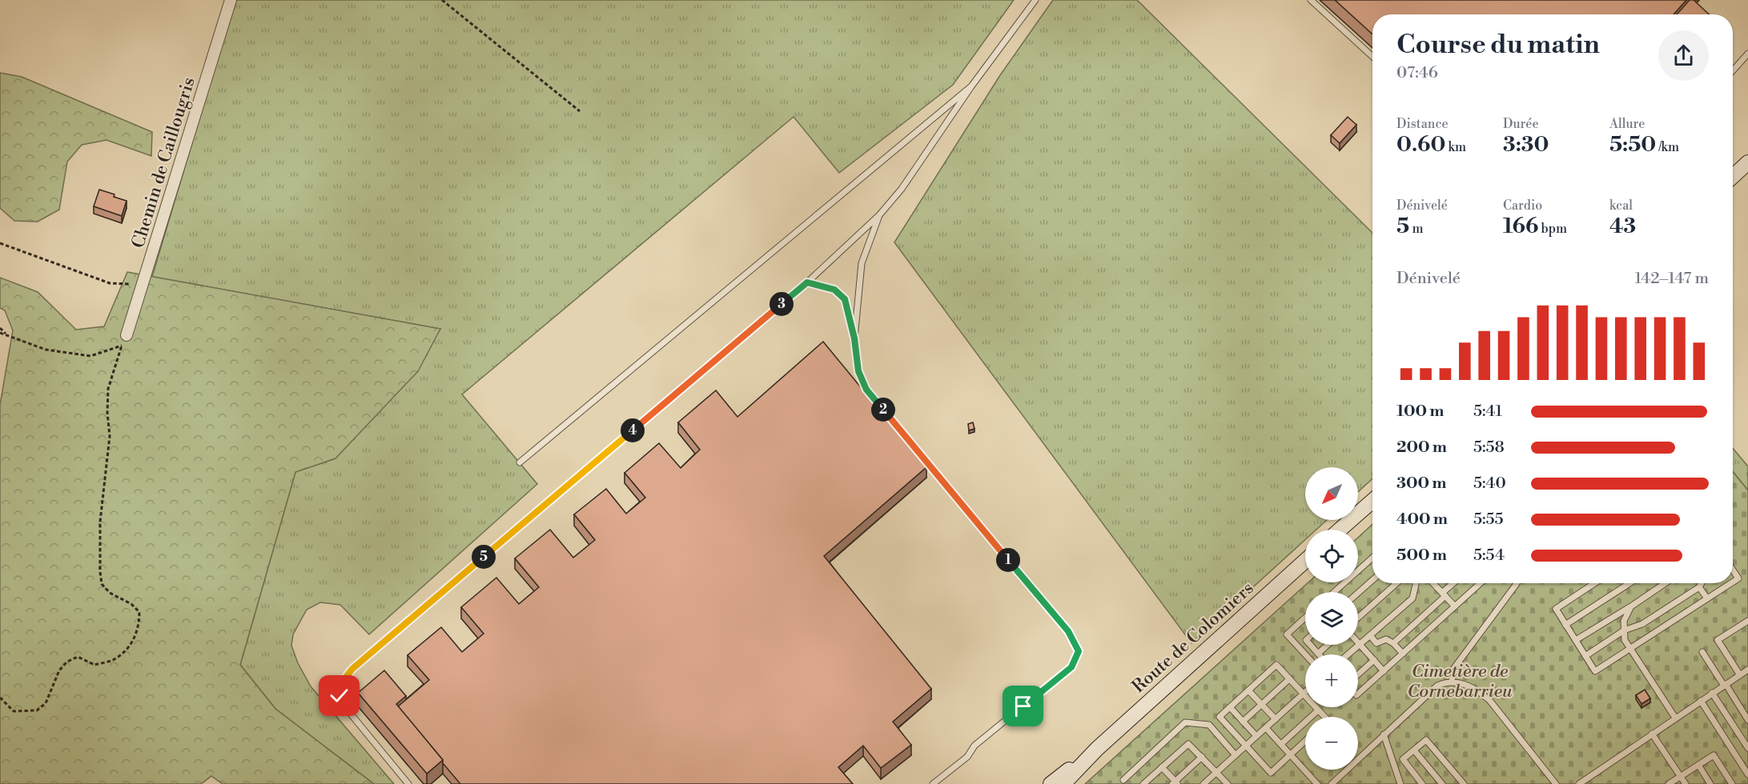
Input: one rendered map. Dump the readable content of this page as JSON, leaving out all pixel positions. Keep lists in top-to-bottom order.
{
  "streets": {
    "main road": ["Route de Colomiers"],
    "street": ["Chemin de Caillougris"]
  },
  "parks": ["Cimetière de Cornebarrieu"],
  "north": "bottom left",
  "page": {
    "heading": ["Course du matin", "07:46"],
    "stats": [
      ["Distance", "0.60 km"],
      ["Durée", "3:30"],
      ["Allure", "5:50 /km"],
      ["Dénivelé", "5 m"],
      ["Cardio", "166 bpm"],
      ["kcal", "43"]
    ],
    "chart": ["Dénivelé", "142–147 m"],
    "pins": [
      "3",
      "2",
      "4",
      "5",
      "1"
    ],
    "list": [
      {
        "name": "100 m",
        "note": "5:41"
      },
      {
        "name": "200 m",
        "note": "5:58"
      },
      {
        "name": "300 m",
        "note": "5:40"
      },
      {
        "name": "400 m",
        "note": "5:55"
      },
      {
        "name": "500 m",
        "note": "5:54"
      }
    ],
    "map_buttons": ["+", "−"]
  }
}
